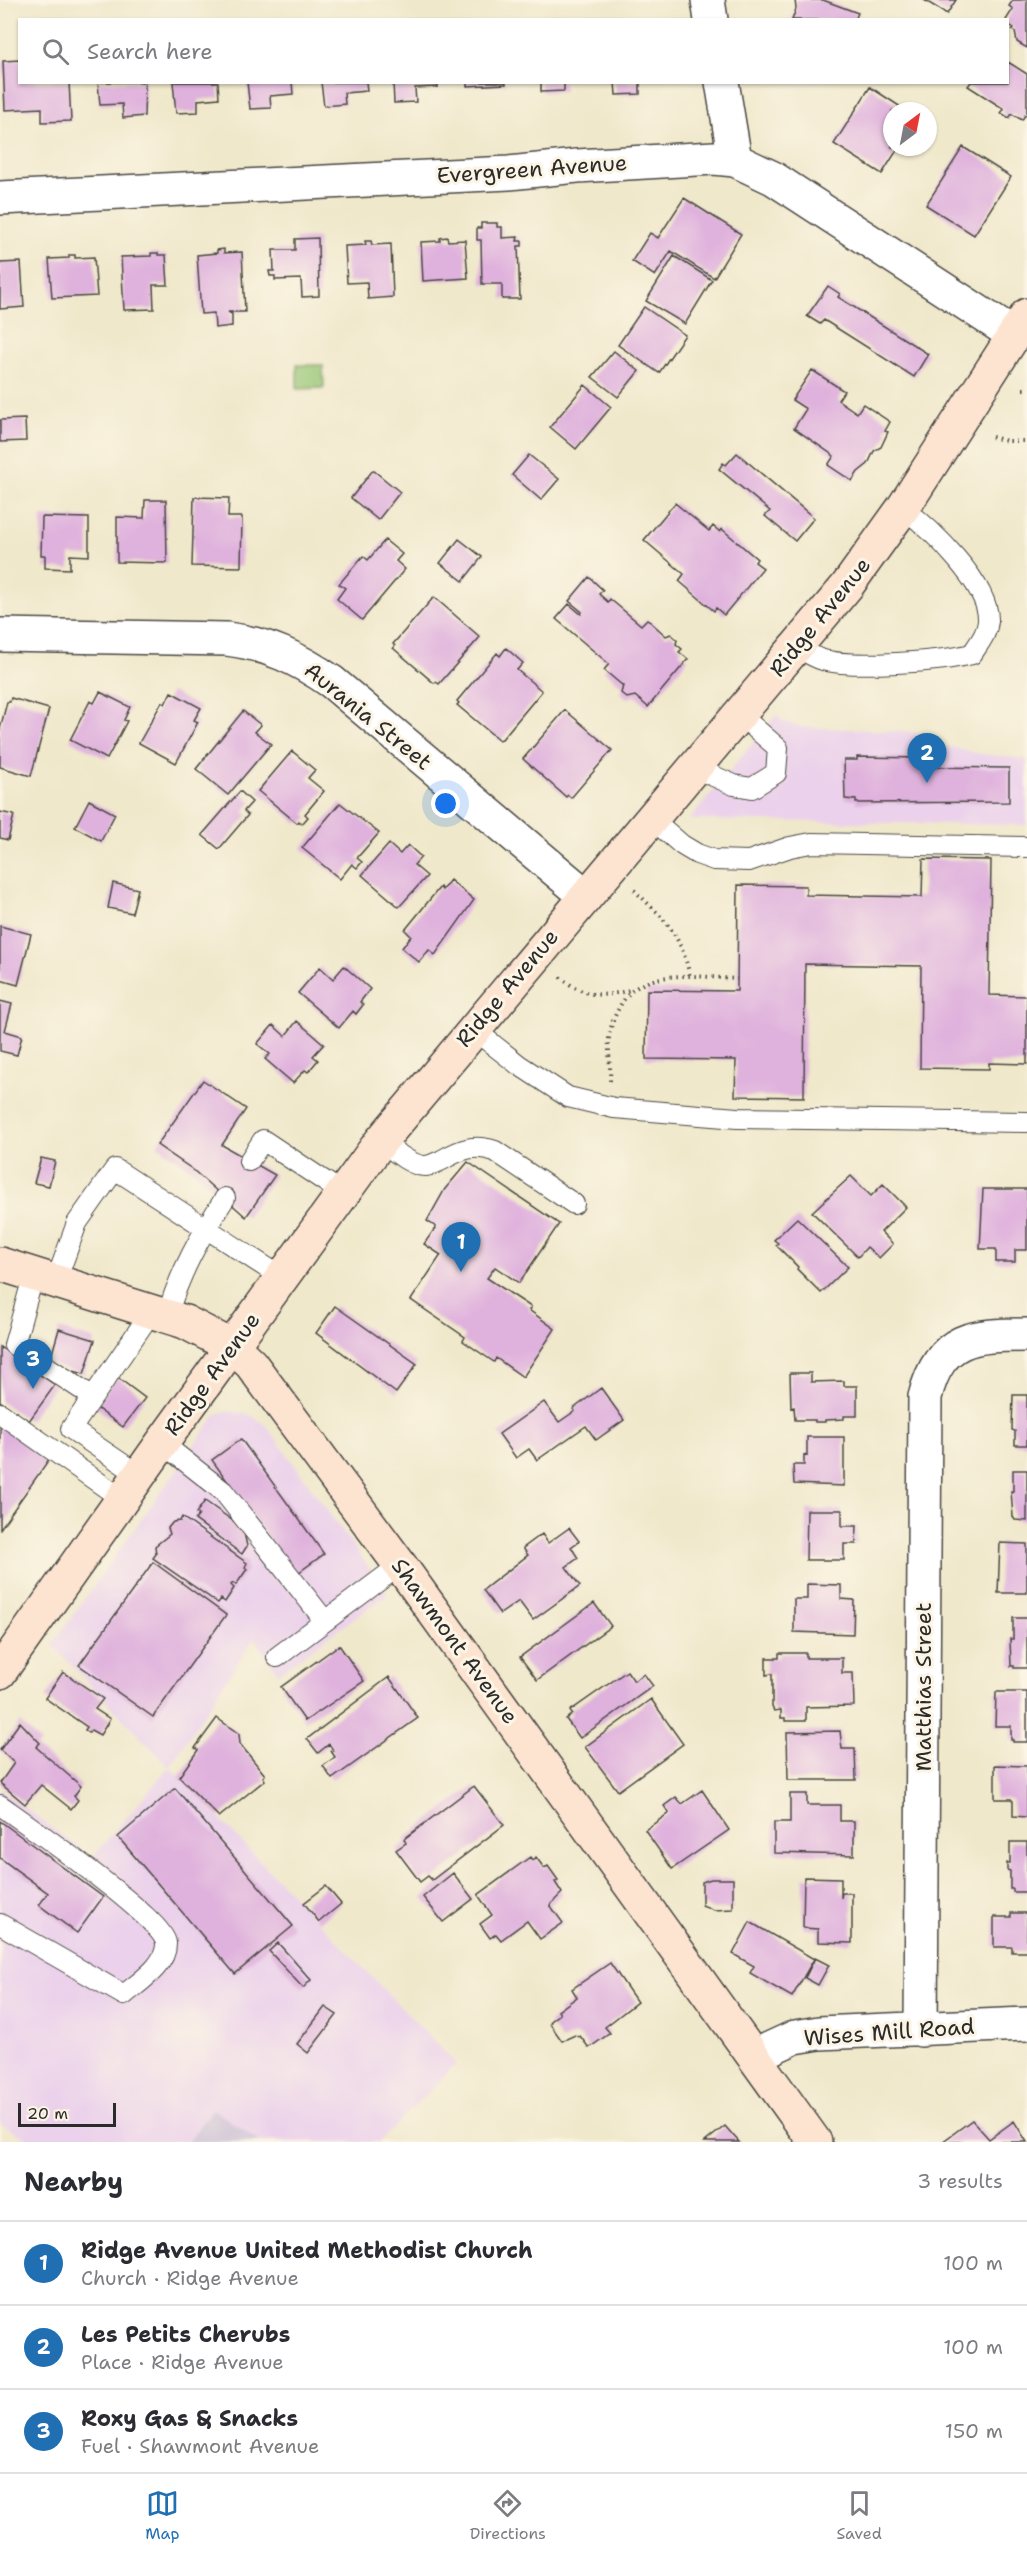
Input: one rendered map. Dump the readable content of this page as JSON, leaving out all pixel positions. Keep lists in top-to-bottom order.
{
  "streets": {
    "main road": ["Ridge Avenue", "Shawmont Avenue"],
    "street": [
      "Evergreen Avenue",
      "Aurania Street",
      "Matthias Street",
      "Wises Mill Road"
    ]
  },
  "crossings": [
    ["Evergreen Avenue", "Ridge Avenue"],
    ["Ridge Avenue", "Aurania Street"],
    ["Ridge Avenue", "Shawmont Avenue"],
    ["Shawmont Avenue", "Wises Mill Road"],
    ["Matthias Street", "Wises Mill Road"]
  ],
  "scale_bar": "20 m",
  "north": "top right",
  "page": {
    "search": "Search here",
    "pins": ["2", "1", "3"],
    "scale": "20 m",
    "heading": ["Nearby", "3 results"],
    "list": [
      {
        "mark": "1",
        "name": "Ridge Avenue United Methodist Church",
        "note": "Church · Ridge Avenue",
        "value": "100 m"
      },
      {
        "mark": "2",
        "name": "Les Petits Cherubs",
        "note": "Place · Ridge Avenue",
        "value": "100 m"
      },
      {
        "mark": "3",
        "name": "Roxy Gas & Snacks",
        "note": "Fuel · Shawmont Avenue",
        "value": "150 m"
      }
    ],
    "nav": ["Map", "Directions", "Saved"]
  }
}
